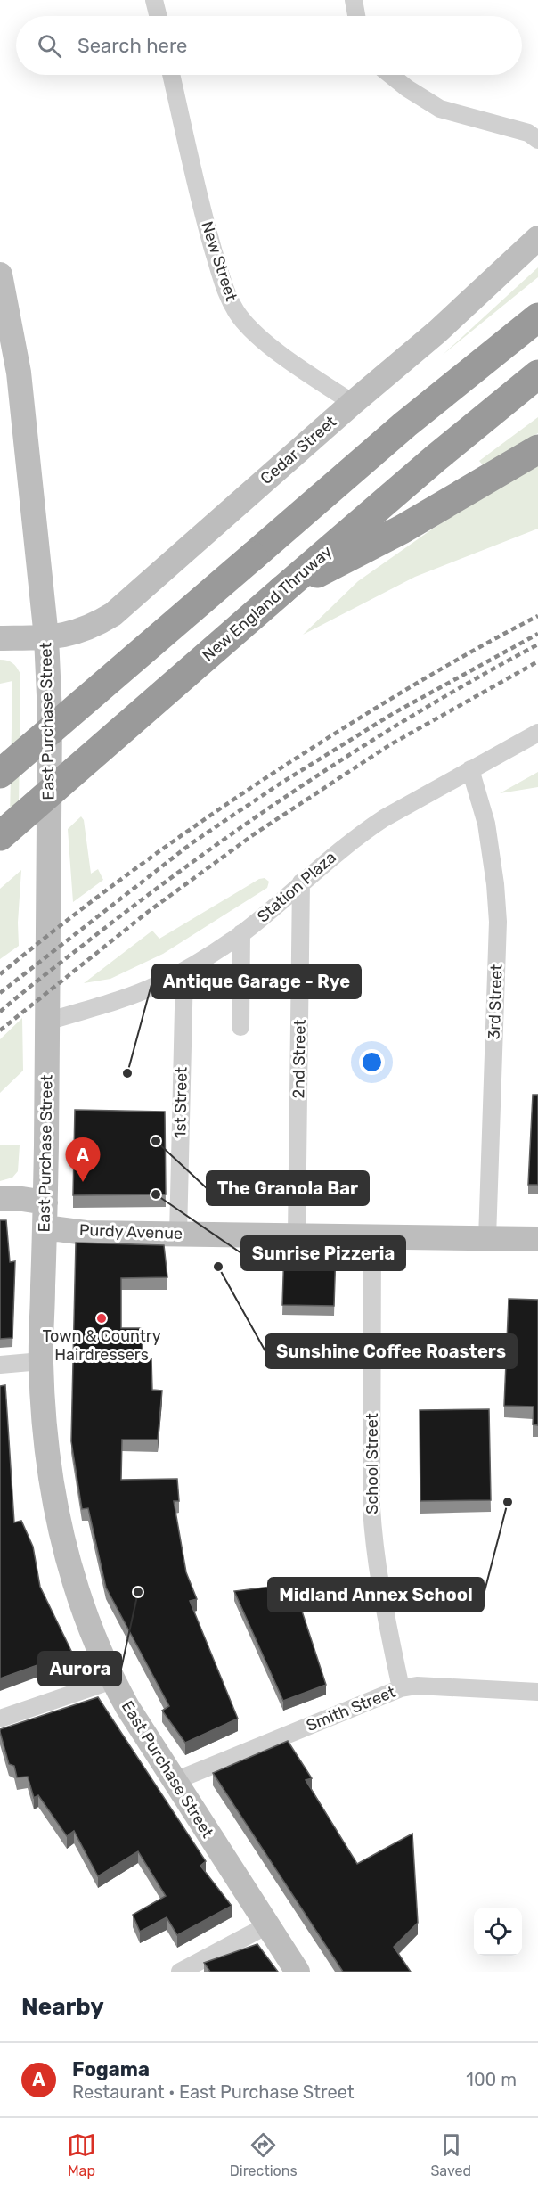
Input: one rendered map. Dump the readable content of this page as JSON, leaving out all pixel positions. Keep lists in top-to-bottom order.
{
  "streets": {
    "highway": ["New England Thruway"],
    "main road": ["Cedar Street", "East Purchase Street", "Purdy Avenue"],
    "street": [
      "New Street",
      "Station Plaza",
      "3rd Street",
      "2nd Street",
      "1st Street",
      "School Street",
      "Smith Street"
    ]
  },
  "crossings": [
    ["New Street", "Cedar Street"],
    ["Cedar Street", "East Purchase Street"],
    ["East Purchase Street", "Station Plaza"],
    ["East Purchase Street", "Purdy Avenue"],
    ["East Purchase Street", "Smith Street"],
    ["Station Plaza", "3rd Street"],
    ["Station Plaza", "2nd Street"],
    ["Station Plaza", "1st Street"],
    ["3rd Street", "Purdy Avenue"],
    ["2nd Street", "Purdy Avenue"],
    ["1st Street", "Purdy Avenue"],
    ["Purdy Avenue", "School Street"],
    ["School Street", "Smith Street"]
  ],
  "places": [
    "Antique Garage - Rye",
    "The Granola Bar",
    "Sunrise Pizzeria",
    "Sunshine Coffee Roasters",
    "Town & Country Hairdressers",
    "Midland Annex School",
    "Aurora"
  ],
  "page": {
    "search": "Search here",
    "pins": "A",
    "heading": "Nearby",
    "list": [
      {
        "mark": "A",
        "name": "Fogama",
        "note": "Restaurant · East Purchase Street",
        "value": "100 m"
      }
    ],
    "nav": ["Map", "Directions", "Saved"]
  }
}
